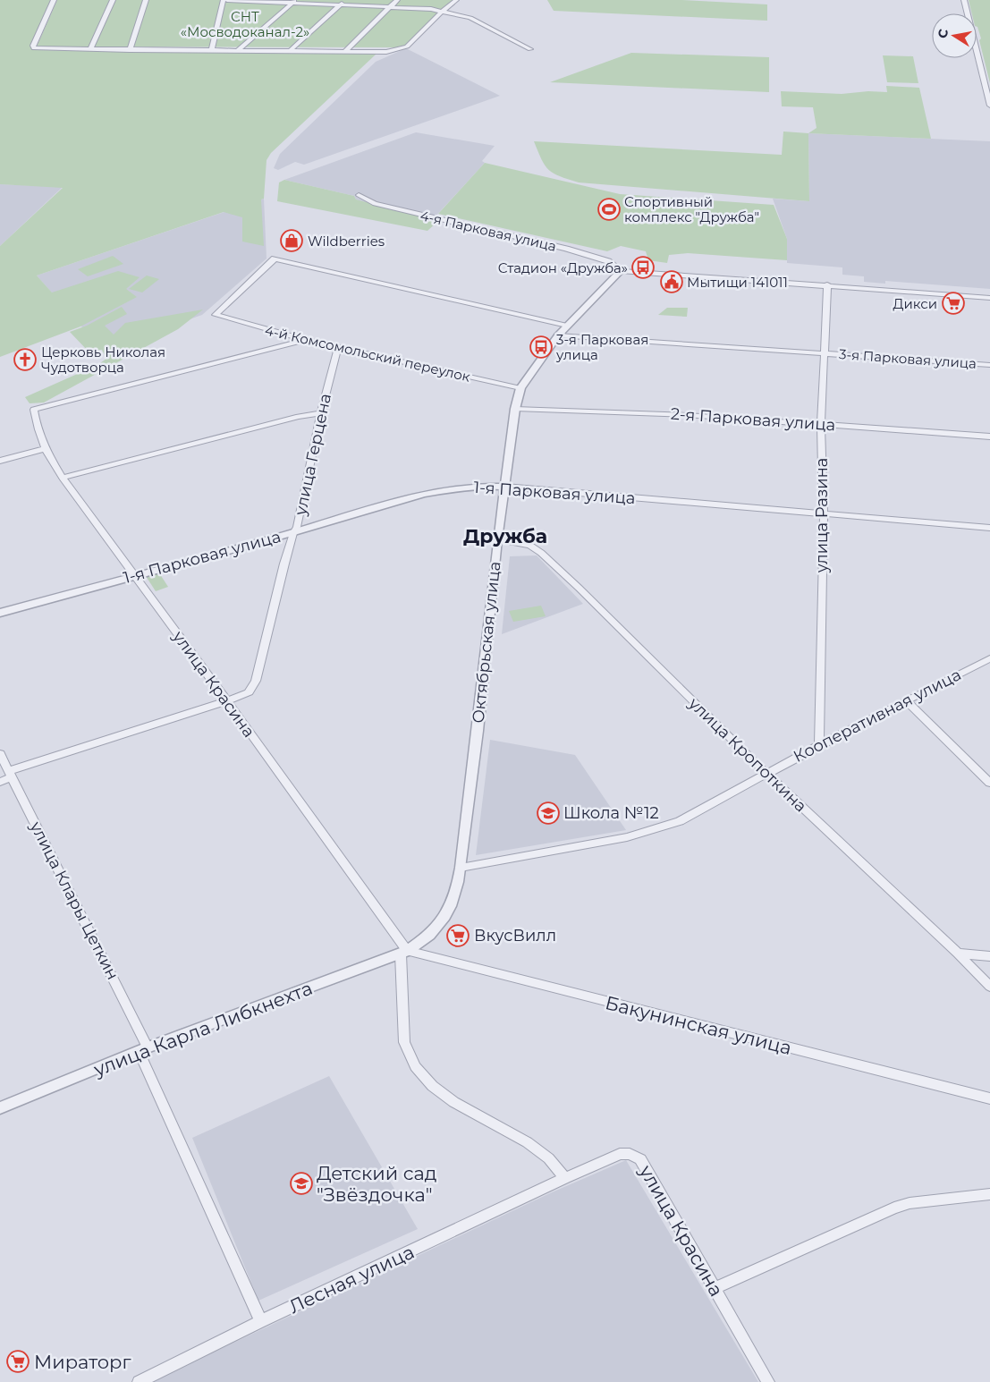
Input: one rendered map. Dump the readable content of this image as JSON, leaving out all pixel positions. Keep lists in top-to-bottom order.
{
  "streets": {
    "street": [
      "4-я Парковая улица",
      "4-й Комсомольский переулок",
      "3-я Парковая улица",
      "2-я Парковая улица",
      "улица Герцена",
      "1-я Парковая улица",
      "улица Разина",
      "Октябрьская улица",
      "улица Красина",
      "Кооперативная улица",
      "улица Кропоткина",
      "улица Клары Цеткин",
      "Бакунинская улица",
      "улица Карла Либкнехта",
      "Лесная улица"
    ]
  },
  "crossings": [
    ["4-я Парковая улица", "улица Разина"],
    ["4-я Парковая улица", "Октябрьская улица"],
    ["4-й Комсомольский переулок", "улица Герцена"],
    ["4-й Комсомольский переулок", "Октябрьская улица"],
    ["4-й Комсомольский переулок", "улица Красина"],
    ["3-я Парковая улица", "улица Разина"],
    ["3-я Парковая улица", "Октябрьская улица"],
    ["2-я Парковая улица", "улица Разина"],
    ["2-я Парковая улица", "Октябрьская улица"],
    ["улица Герцена", "1-я Парковая улица"],
    ["улица Герцена", "улица Красина"],
    ["улица Герцена", "улица Клары Цеткин"],
    ["1-я Парковая улица", "улица Разина"],
    ["1-я Парковая улица", "Октябрьская улица"],
    ["1-я Парковая улица", "улица Красина"],
    ["улица Разина", "Кооперативная улица"],
    ["Октябрьская улица", "улица Красина"],
    ["Октябрьская улица", "Кооперативная улица"],
    ["Октябрьская улица", "улица Кропоткина"],
    ["Октябрьская улица", "Бакунинская улица"],
    ["Октябрьская улица", "улица Карла Либкнехта"],
    ["улица Красина", "Бакунинская улица"],
    ["улица Красина", "улица Карла Либкнехта"],
    ["улица Красина", "Лесная улица"],
    ["Кооперативная улица", "улица Кропоткина"],
    ["улица Клары Цеткин", "улица Карла Либкнехта"],
    ["улица Клары Цеткин", "Лесная улица"],
    ["Бакунинская улица", "улица Карла Либкнехта"]
  ],
  "districts": ["Дружба"],
  "parks": ["СНТ «Мосводоканал-2»"],
  "places": {
    "sports": ["Спортивный комплекс \"Дружба\""],
    "shop": ["Wildberries"],
    "bus stop": ["Стадион «Дружба»", "3-я Парковая улица"],
    "public building": ["Мытищи 141011"],
    "supermarket": ["Дикси", "ВкусВилл", "Мираторг"],
    "church": ["Церковь Николая Чудотворца"],
    "school or university": ["Школа №12", "Детский сад \"Звёздочка\""]
  },
  "north": "left"
}
